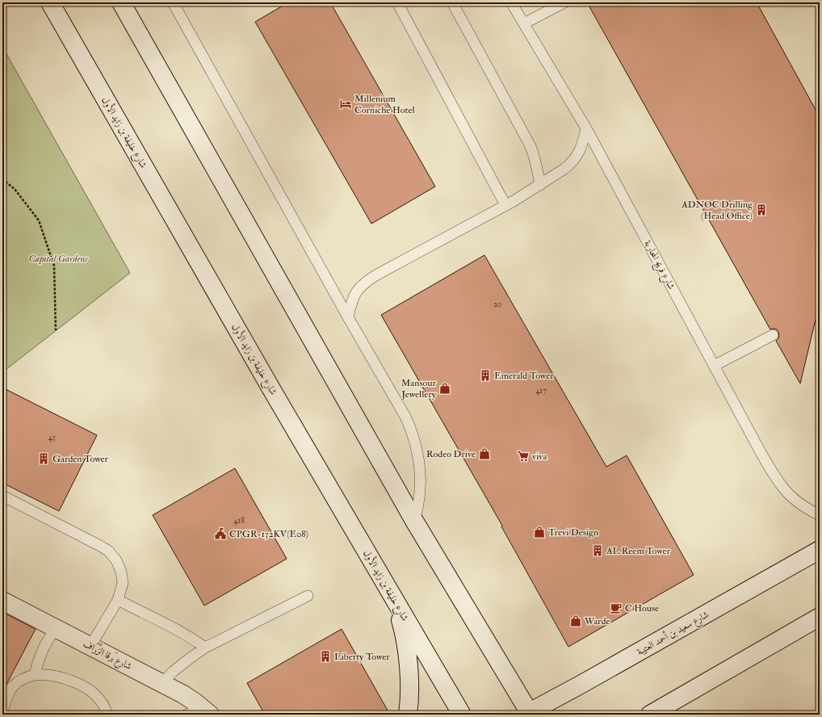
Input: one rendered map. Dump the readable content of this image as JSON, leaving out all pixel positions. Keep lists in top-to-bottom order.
{
  "streets": {
    "main road": ["شارع خليفة بن زايد الأول", "شارع سعيد بن أحمد العتيبة", "شارع بَرقا الزَّرَّاف"],
    "lane": ["شارع فريج المحاربة"]
  },
  "parks": ["Capital Gardens"],
  "places": {
    "hotel": ["Millenium Corniche Hotel"],
    "building": [
      "ADNOC Drilling (Head Office)",
      "Emerald Tower",
      "Garden Tower",
      "AL Reem Tower",
      "Liberty Tower"
    ],
    "shop": [
      "Mansour Jewellery",
      "Rodeo Drive",
      "Trevi Design",
      "Warde"
    ],
    "supermarket": ["viva"],
    "public building": ["CPGR-132KV(E08)"],
    "cafe": ["C House"]
  },
  "house_numbers": [
    "20",
    "417",
    "43",
    "418"
  ]
}
